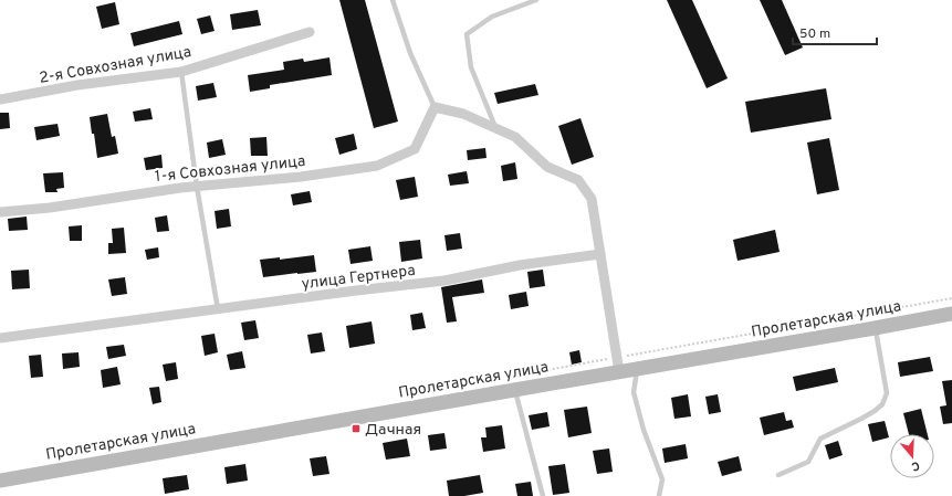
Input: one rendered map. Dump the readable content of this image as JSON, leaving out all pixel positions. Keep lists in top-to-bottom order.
{
  "streets": {
    "main road": ["Пролетарская улица"],
    "street": ["2-я Совхозная улица", "1-я Совхозная улица", "улица Гертнера"]
  },
  "places": {
    "transit": ["Дачная"]
  },
  "scale_bar": "50 m",
  "north": "bottom"
}
